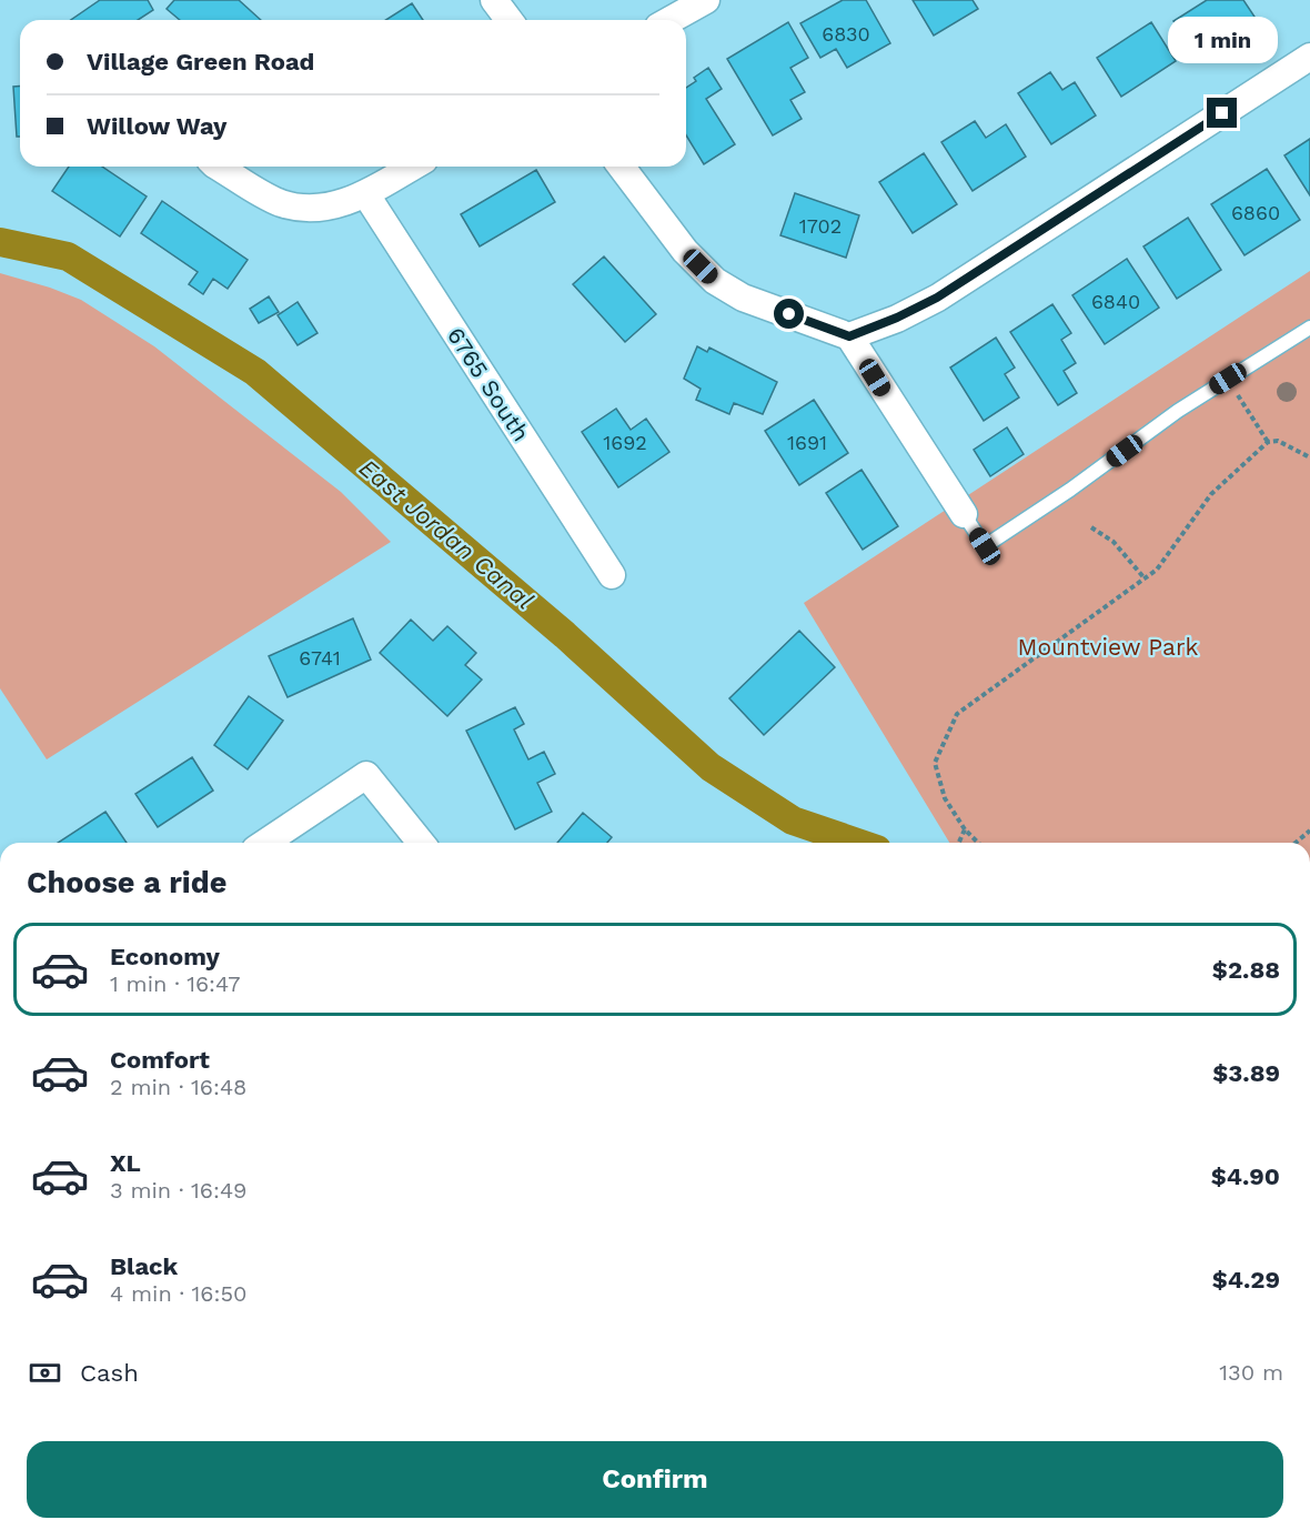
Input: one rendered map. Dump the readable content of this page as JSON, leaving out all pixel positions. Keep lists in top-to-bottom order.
{
  "streets": {
    "street": ["6765 South"]
  },
  "water": ["East Jordan Canal"],
  "parks": ["Mountview Park"],
  "house_numbers": [
    "6830",
    "6860",
    "1702",
    "6840",
    "1692",
    "1691",
    "6741"
  ],
  "page": {
    "bubble": "1 min",
    "banner": ["Village Green Road", "Willow Way"],
    "heading": "Choose a ride",
    "list": [
      {
        "name": "Economy",
        "note": "1 min · 16:47",
        "value": "$2.88"
      },
      {
        "name": "Comfort",
        "note": "2 min · 16:48",
        "value": "$3.89"
      },
      {
        "name": "XL",
        "note": "3 min · 16:49",
        "value": "$4.90"
      },
      {
        "name": "Black",
        "note": "4 min · 16:50",
        "value": "$4.29"
      }
    ],
    "pay": ["Cash", "130 m"],
    "buttons": "Confirm"
  }
}
